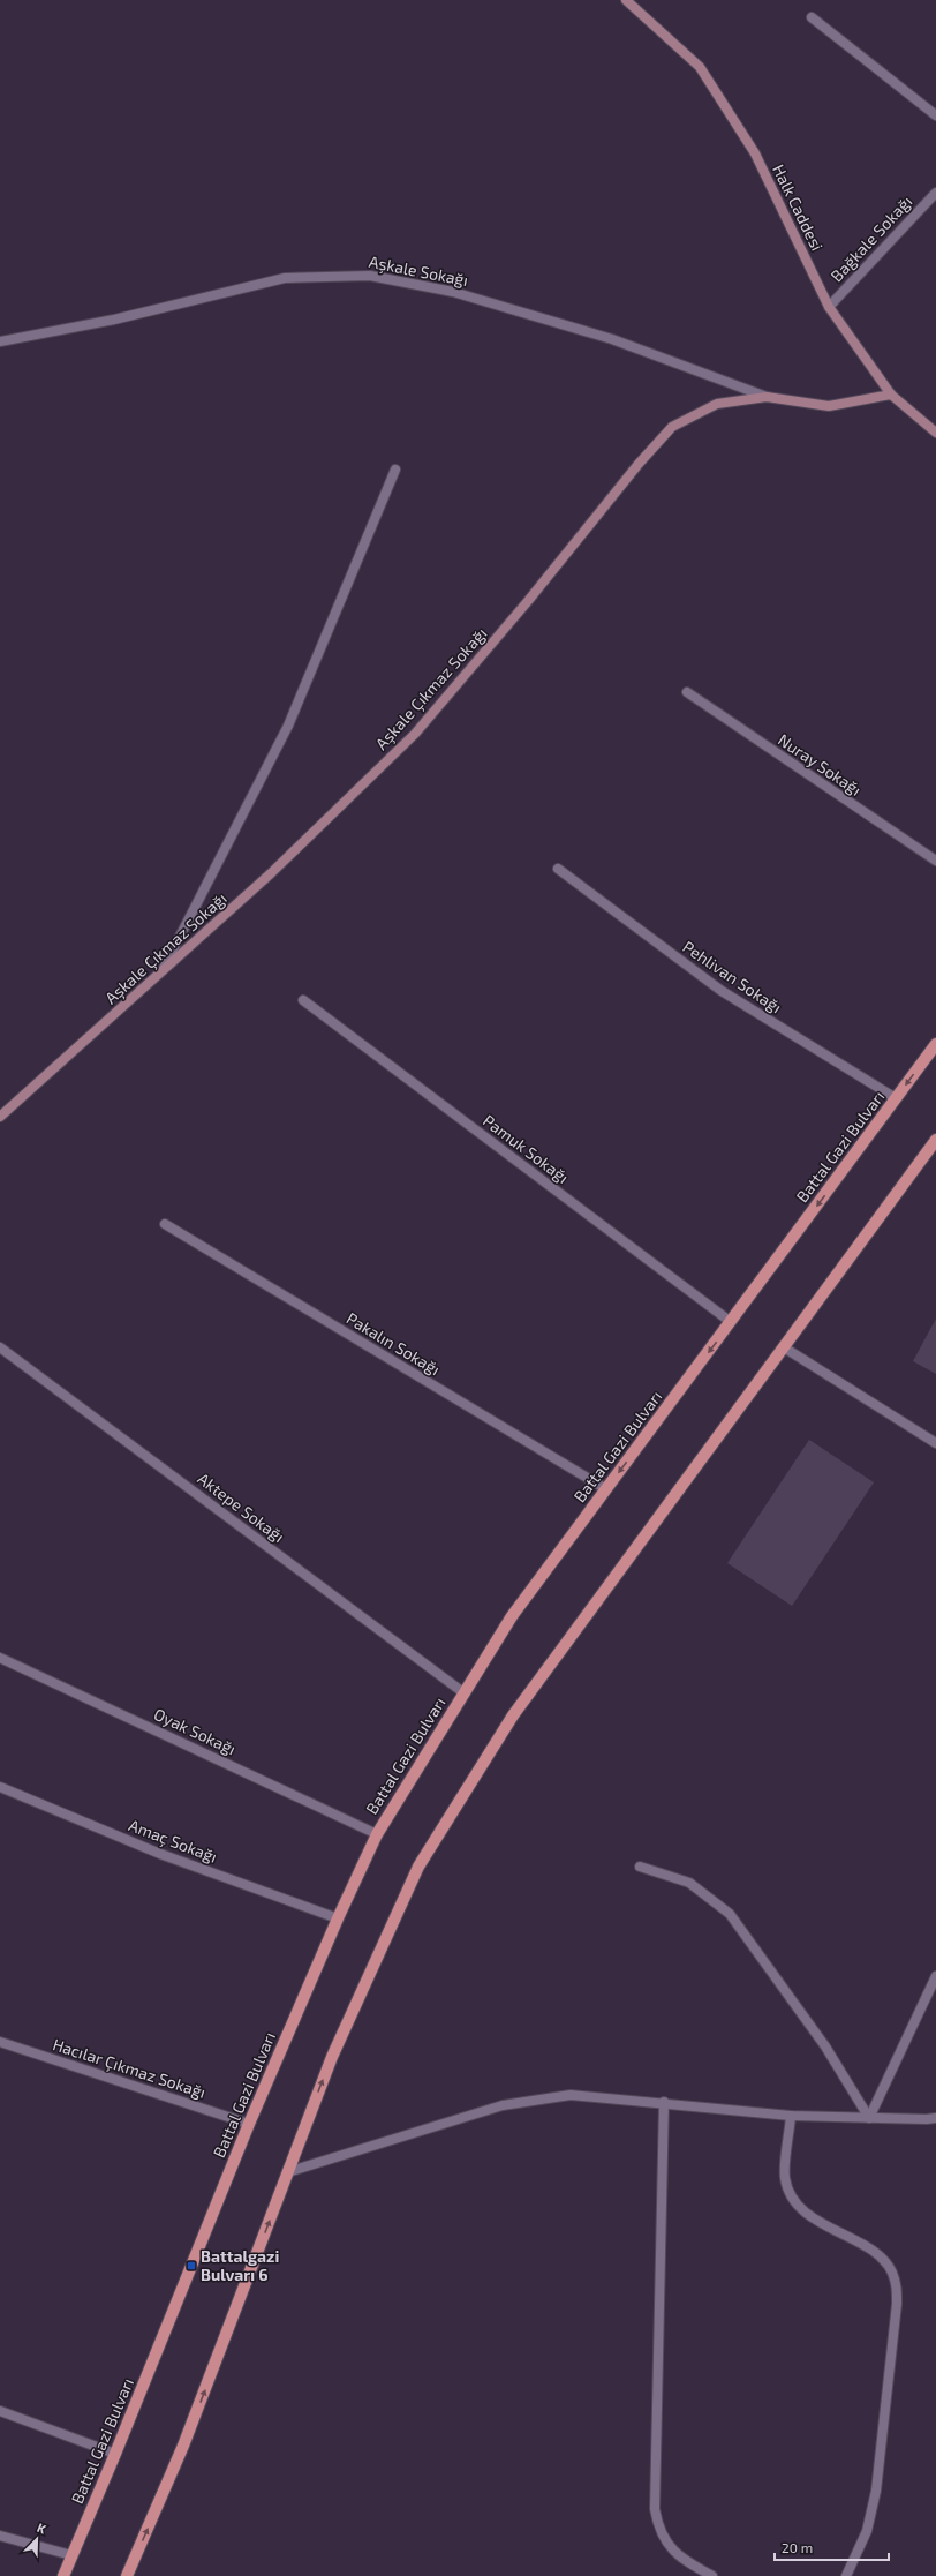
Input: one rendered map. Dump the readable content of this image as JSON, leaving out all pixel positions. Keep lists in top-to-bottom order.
{
  "streets": {
    "main road": ["Battal Gazi Bulvarı"],
    "street": [
      "Halk Caddesi",
      "Bağkale Sokağı",
      "Aşkale Sokağı",
      "Aşkale Çıkmaz Sokağı",
      "Nuray Sokağı",
      "Pehlivan Sokağı",
      "Pamuk Sokağı",
      "Pakalın Sokağı",
      "Aktepe Sokağı",
      "Oyak Sokağı",
      "Amaç Sokağı",
      "Hacılar Çıkmaz Sokağı"
    ]
  },
  "crossings": [
    ["Halk Caddesi", "Bağkale Sokağı"],
    ["Halk Caddesi", "Aşkale Çıkmaz Sokağı"],
    ["Aşkale Sokağı", "Aşkale Çıkmaz Sokağı"],
    ["Pehlivan Sokağı", "Battal Gazi Bulvarı"],
    ["Battal Gazi Bulvarı", "Pamuk Sokağı"],
    ["Battal Gazi Bulvarı", "Pakalın Sokağı"],
    ["Battal Gazi Bulvarı", "Aktepe Sokağı"],
    ["Battal Gazi Bulvarı", "Oyak Sokağı"],
    ["Battal Gazi Bulvarı", "Amaç Sokağı"],
    ["Battal Gazi Bulvarı", "Hacılar Çıkmaz Sokağı"]
  ],
  "places": {
    "transit": ["Battalgazi Bulvarı 6"]
  },
  "scale_bar": "20 m",
  "north": "top right"
}
